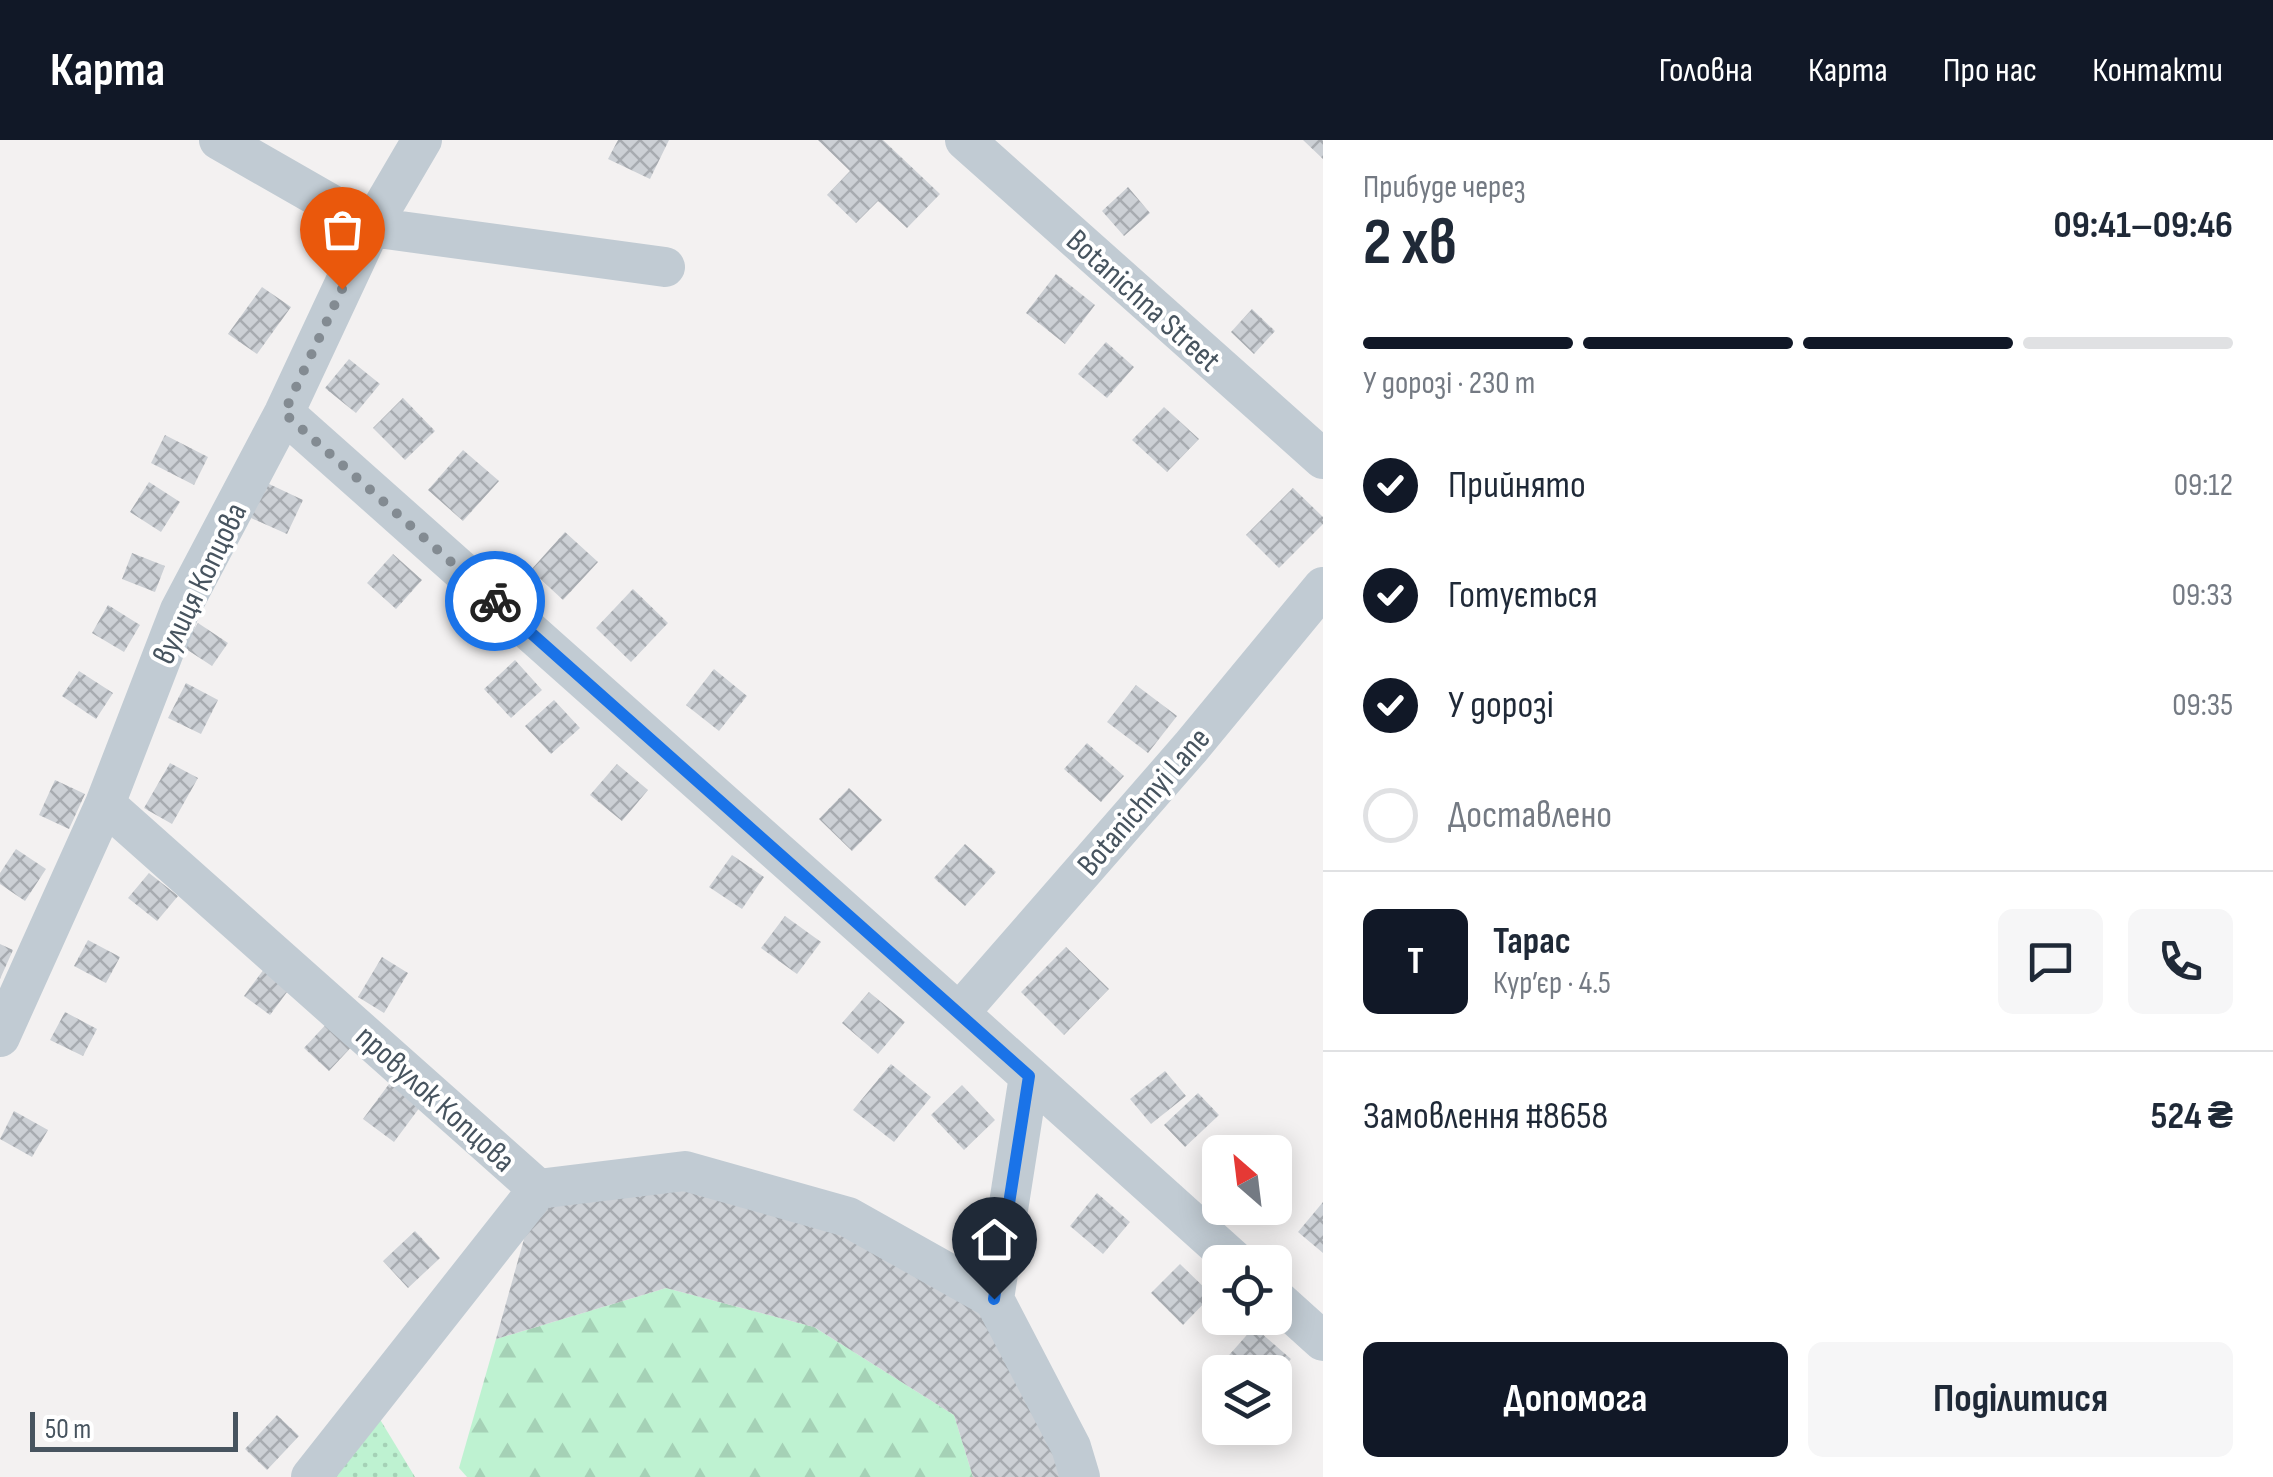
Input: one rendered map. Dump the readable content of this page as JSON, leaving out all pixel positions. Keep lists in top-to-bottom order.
{
  "streets": {
    "street": [
      "Botanichna Street",
      "вулиця Копцова",
      "Botanichnyi Lane",
      "провулок Копцова"
    ]
  },
  "crossings": [
    ["вулиця Копцова", "провулок Копцова"]
  ],
  "scale_bar": "50 m",
  "north": "top left",
  "page": {
    "header": "Карта",
    "nav": [
      "Головна",
      "Карта",
      "Про нас",
      "Контакти"
    ],
    "heading": ["2 хв", "Прибуде через", "09:41–09:46"],
    "panel": [
      "Тарас",
      "Кур’єр · 4.5",
      "Замовлення #8658",
      "524 ₴"
    ],
    "bar": "У дорозі · 230 m",
    "list": [
      ["Прийнято", "09:12"],
      ["Готується", "09:33"],
      ["У дорозі", "09:35"],
      "Доставлено"
    ],
    "round": "Т",
    "buttons": ["Допомога", "Поділитися"],
    "scale": "50 m"
  }
}
